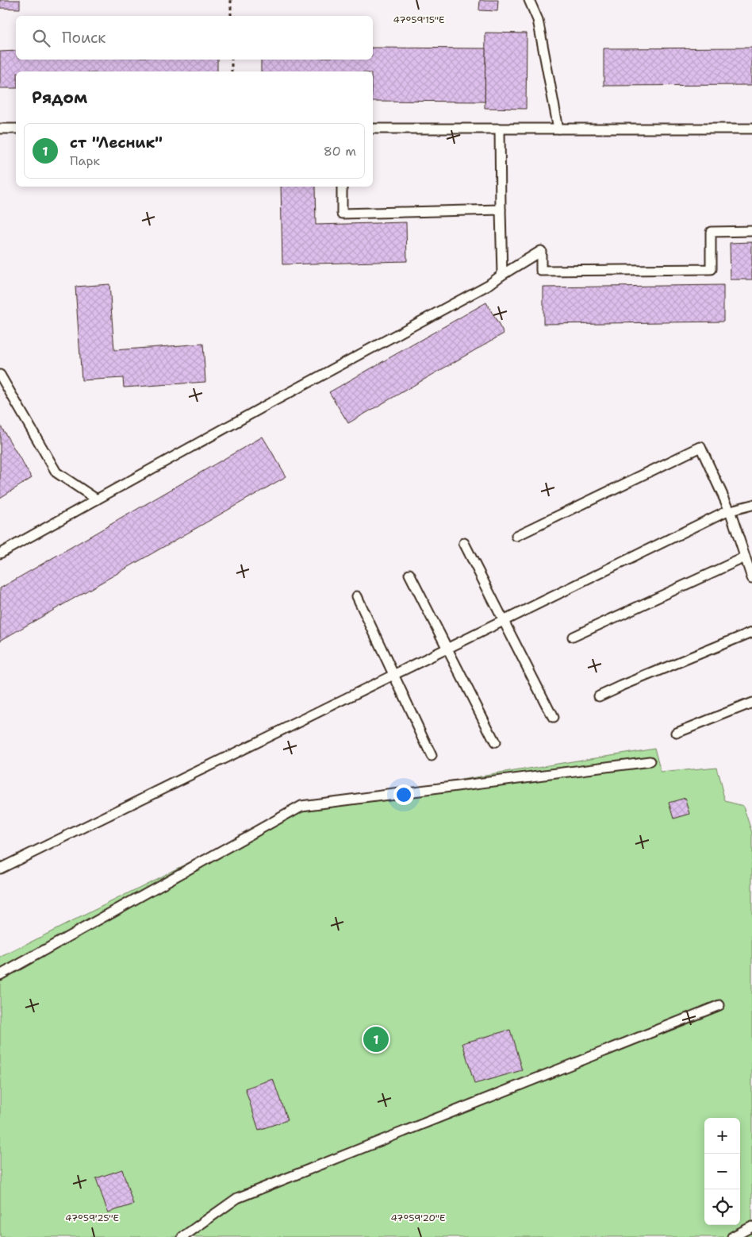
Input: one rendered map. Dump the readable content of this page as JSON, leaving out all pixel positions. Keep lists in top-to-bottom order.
{
  "page": {
    "search": "Поиск",
    "heading": "Рядом",
    "list": [
      {
        "mark": "1",
        "name": "ст \"Лесник\"",
        "note": "Парк",
        "value": "80 m"
      }
    ],
    "pins": "1",
    "map_buttons": ["+", "−"]
  },
  "coordinates": ["47°59'15\"E", "47°59'25\"E", "47°59'20\"E"]
}
